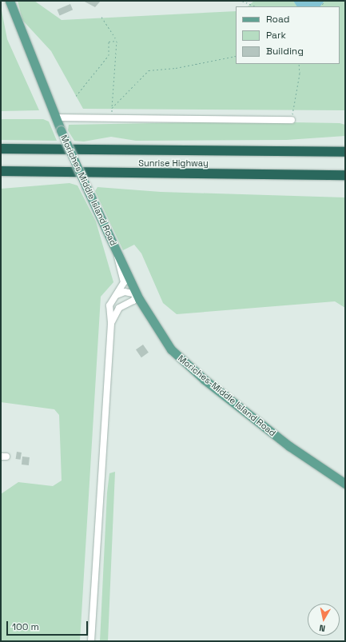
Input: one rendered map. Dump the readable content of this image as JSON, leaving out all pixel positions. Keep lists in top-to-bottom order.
{
  "streets": {
    "highway": ["Sunrise Highway"],
    "main road": ["Moriches Middle Island Road", "Moriches-Middle Island Road"]
  },
  "crossings": [
    ["Moriches Middle Island Road", "Moriches-Middle Island Road"]
  ],
  "legend": ["Road", "Park", "Building"],
  "scale_bar": "100 m",
  "north": "bottom"
}
